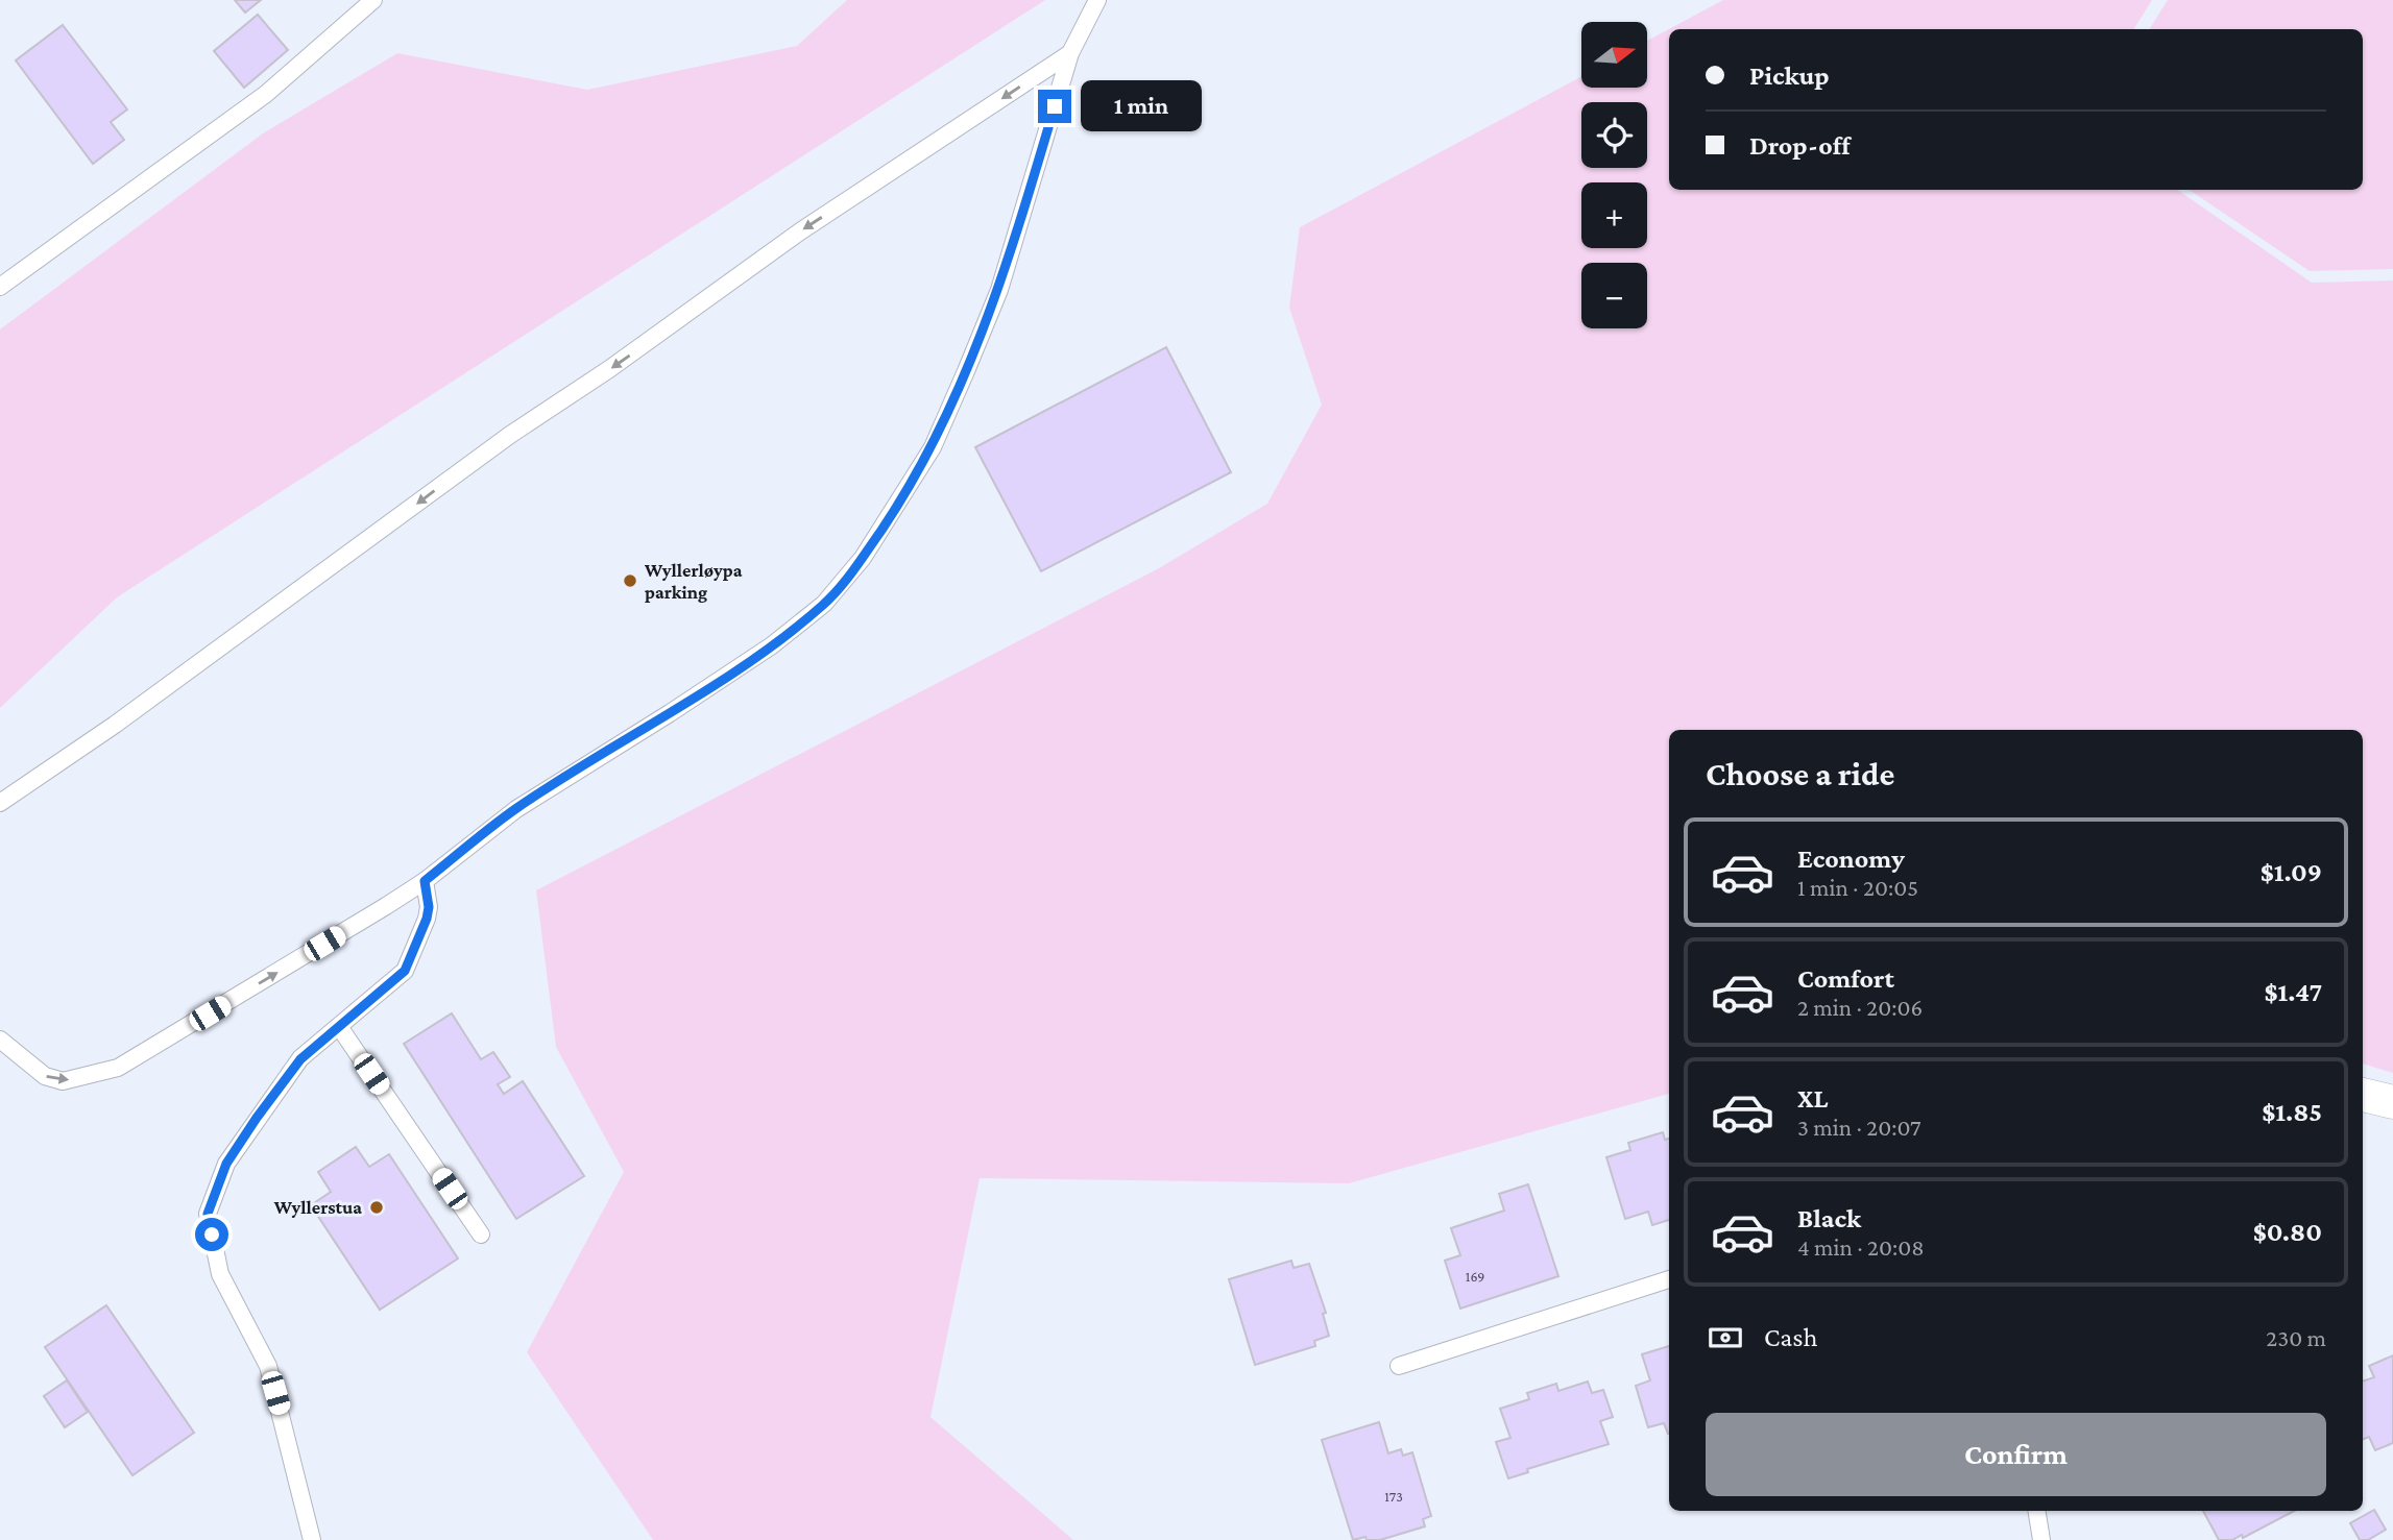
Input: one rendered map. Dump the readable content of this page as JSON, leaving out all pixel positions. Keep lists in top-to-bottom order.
{
  "places": ["Wyllerløypa parking", "Wyllerstua"],
  "house_numbers": ["169", "173"],
  "north": "right",
  "page": {
    "map_buttons": ["+", "−"],
    "banner": ["Pickup", "Drop-off"],
    "bubble": "1 min",
    "heading": "Choose a ride",
    "list": [
      {
        "name": "Economy",
        "note": "1 min · 20:05",
        "value": "$1.09"
      },
      {
        "name": "Comfort",
        "note": "2 min · 20:06",
        "value": "$1.47"
      },
      {
        "name": "XL",
        "note": "3 min · 20:07",
        "value": "$1.85"
      },
      {
        "name": "Black",
        "note": "4 min · 20:08",
        "value": "$0.80"
      }
    ],
    "pay": ["Cash", "230 m"],
    "buttons": "Confirm"
  }
}
